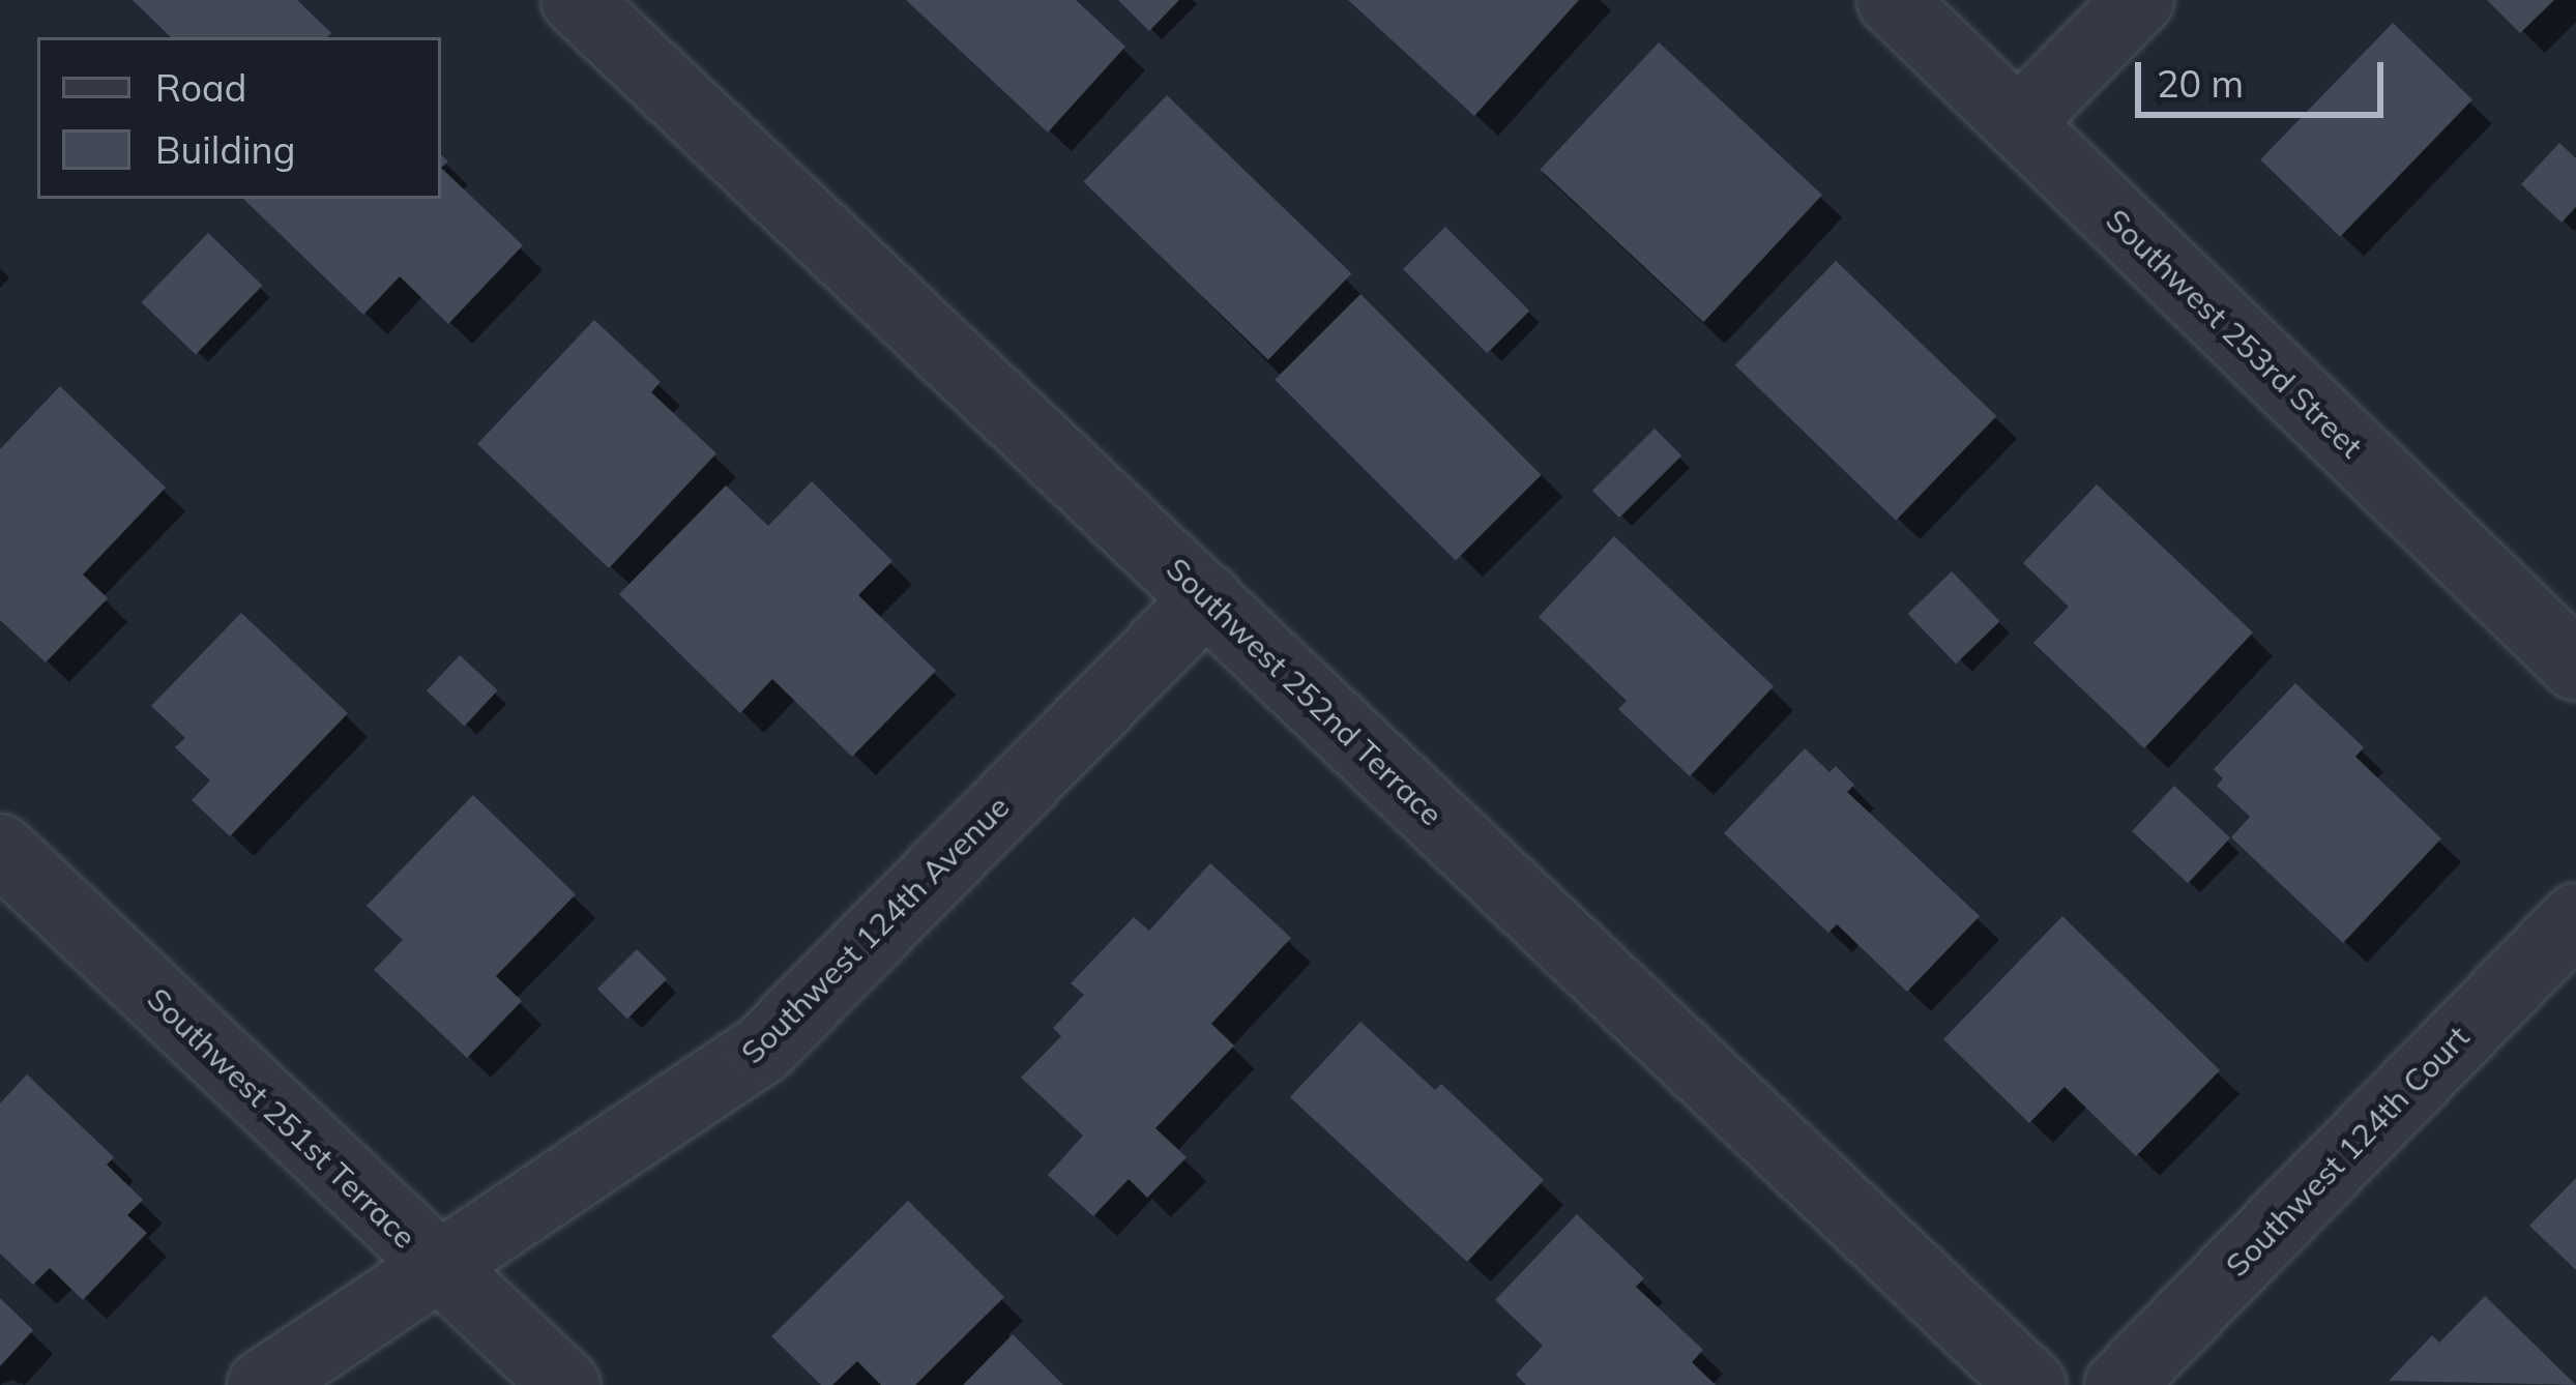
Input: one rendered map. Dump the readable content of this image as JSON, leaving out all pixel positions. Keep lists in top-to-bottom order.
{
  "streets": {
    "street": [
      "Southwest 253rd Street",
      "Southwest 252nd Terrace",
      "Southwest 124th Avenue",
      "Southwest 251st Terrace",
      "Southwest 124th Court"
    ]
  },
  "crossings": [
    ["Southwest 252nd Terrace", "Southwest 124th Avenue"],
    ["Southwest 124th Avenue", "Southwest 251st Terrace"]
  ],
  "legend": ["Road", "Building"],
  "scale_bar": "20 m"
}
